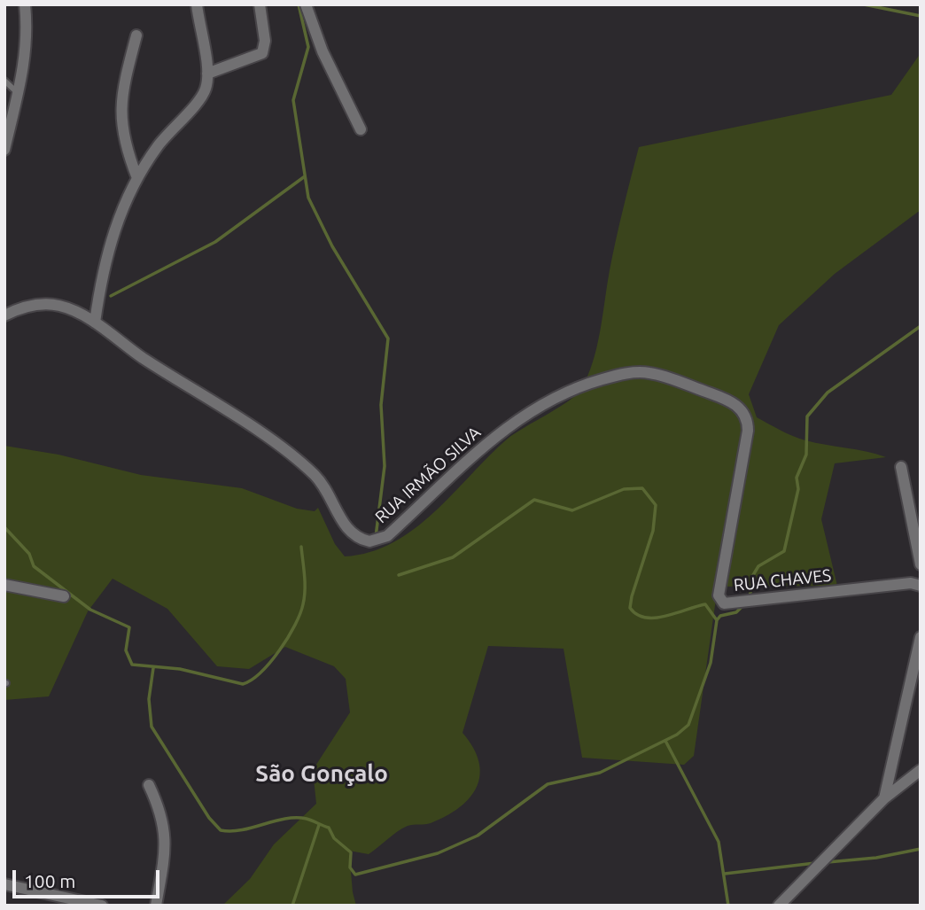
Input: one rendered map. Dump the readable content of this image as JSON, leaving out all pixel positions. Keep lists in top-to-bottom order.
{
  "streets": {
    "street": ["RUA IRMÃO SILVA", "RUA CHAVES"]
  },
  "crossings": [
    ["RUA IRMÃO SILVA", "RUA CHAVES"]
  ],
  "districts": ["São Gonçalo"],
  "scale_bar": "100 m"
}
